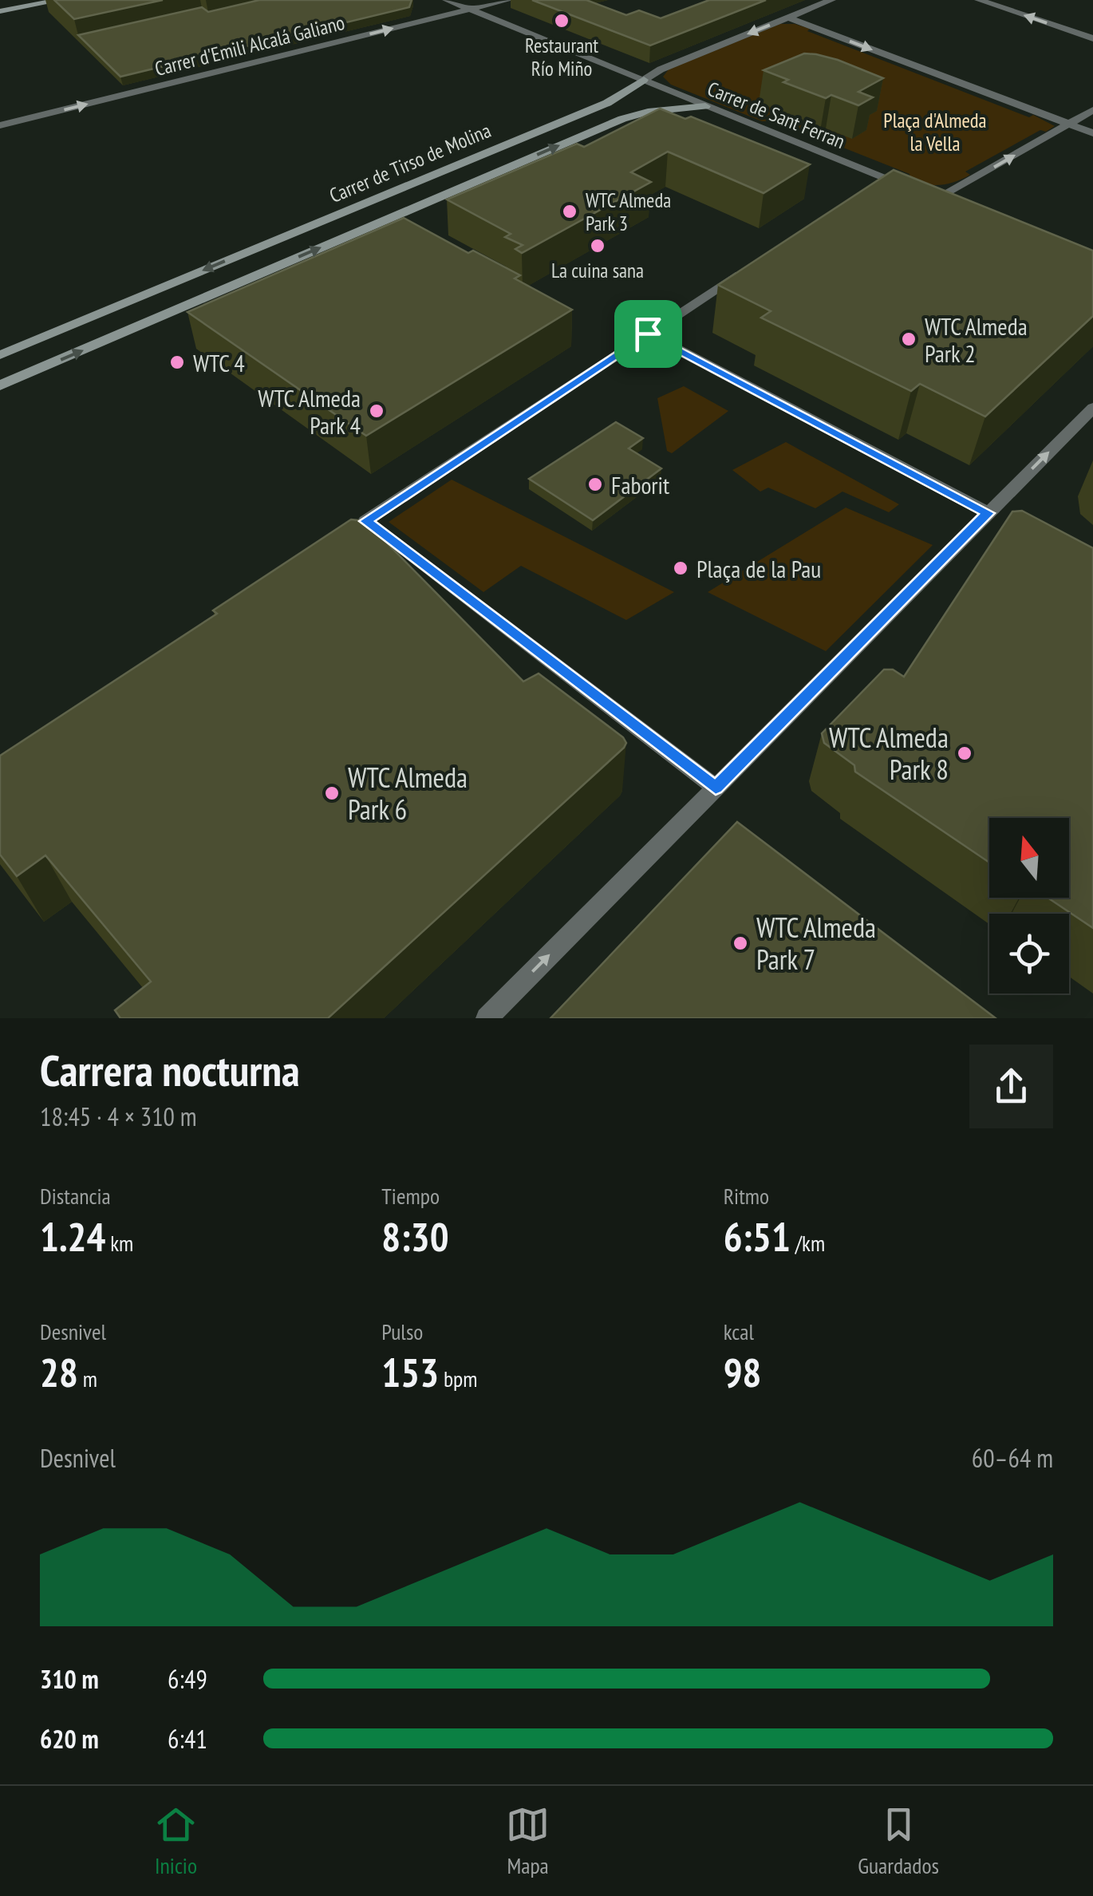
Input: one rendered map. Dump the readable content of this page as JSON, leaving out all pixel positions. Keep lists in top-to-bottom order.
{
  "streets": {
    "street": ["Carrer d'Emili Alcalá Galiano", "Carrer de Sant Ferran", "Carrer de Tirso de Molina"]
  },
  "crossings": [
    ["Carrer d'Emili Alcalá Galiano", "Carrer de Sant Ferran"],
    ["Carrer de Sant Ferran", "Carrer de Tirso de Molina"]
  ],
  "one_way": ["Carrer d'Emili Alcalá Galiano"],
  "parks": ["Plaça d'Almeda la Vella"],
  "places": [
    "Restaurant Río Miño",
    "WTC Almeda Park 3",
    "La cuina sana",
    "WTC Almeda Park 2",
    "WTC 4",
    "WTC Almeda Park 4",
    "Faborit",
    "Plaça de la Pau",
    "WTC Almeda Park 8",
    "WTC Almeda Park 6",
    "WTC Almeda Park 7"
  ],
  "north": "top",
  "page": {
    "heading": ["Carrera nocturna", "18:45 · 4 × 310 m"],
    "stats": [
      ["Distancia", "1.24 km"],
      ["Tiempo", "8:30"],
      ["Ritmo", "6:51 /km"],
      ["Desnivel", "28 m"],
      ["Pulso", "153 bpm"],
      ["kcal", "98"]
    ],
    "chart": ["Desnivel", "60–64 m"],
    "list": [
      {
        "name": "310 m",
        "note": "6:49"
      },
      {
        "name": "620 m",
        "note": "6:41"
      }
    ],
    "tabs": ["Inicio", "Mapa", "Guardados"]
  }
}
